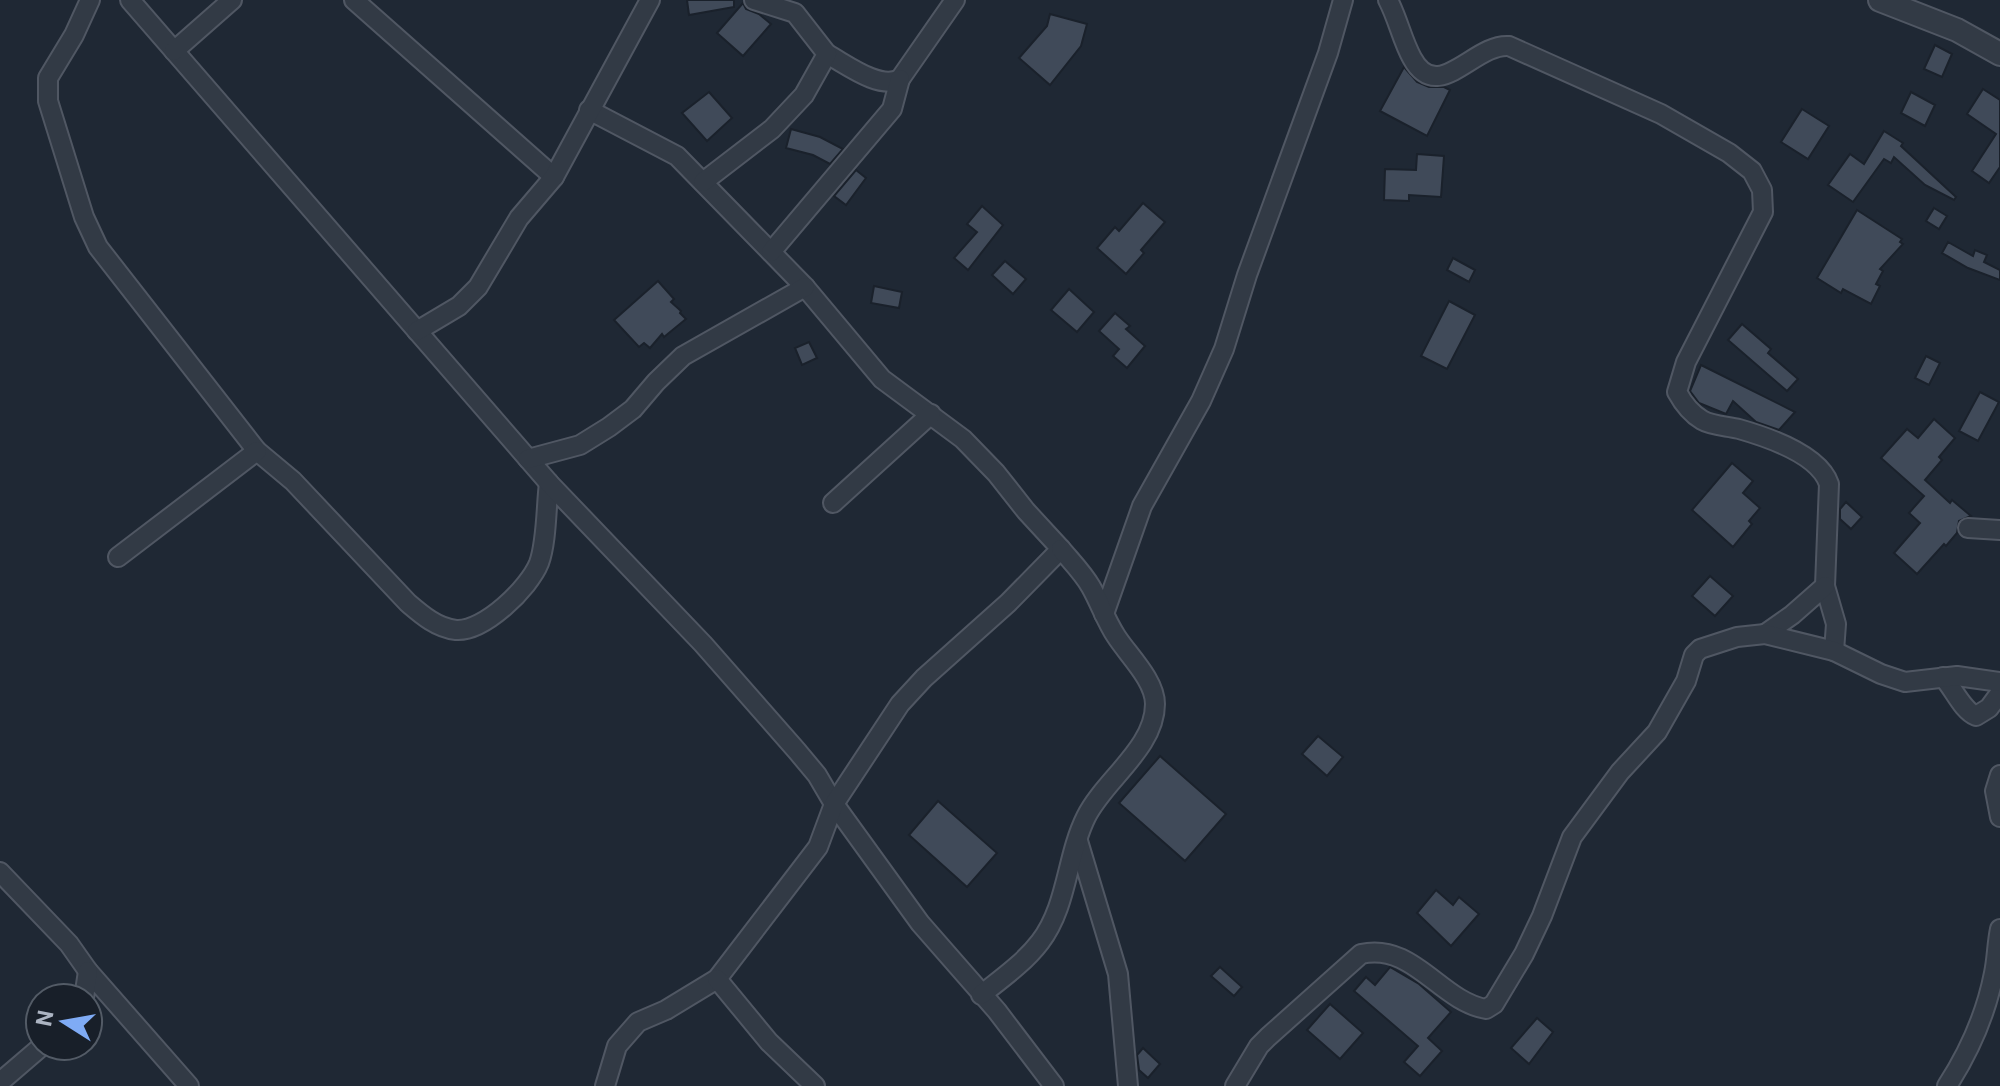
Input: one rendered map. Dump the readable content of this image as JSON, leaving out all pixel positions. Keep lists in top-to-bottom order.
{
  "north": "left"
}
